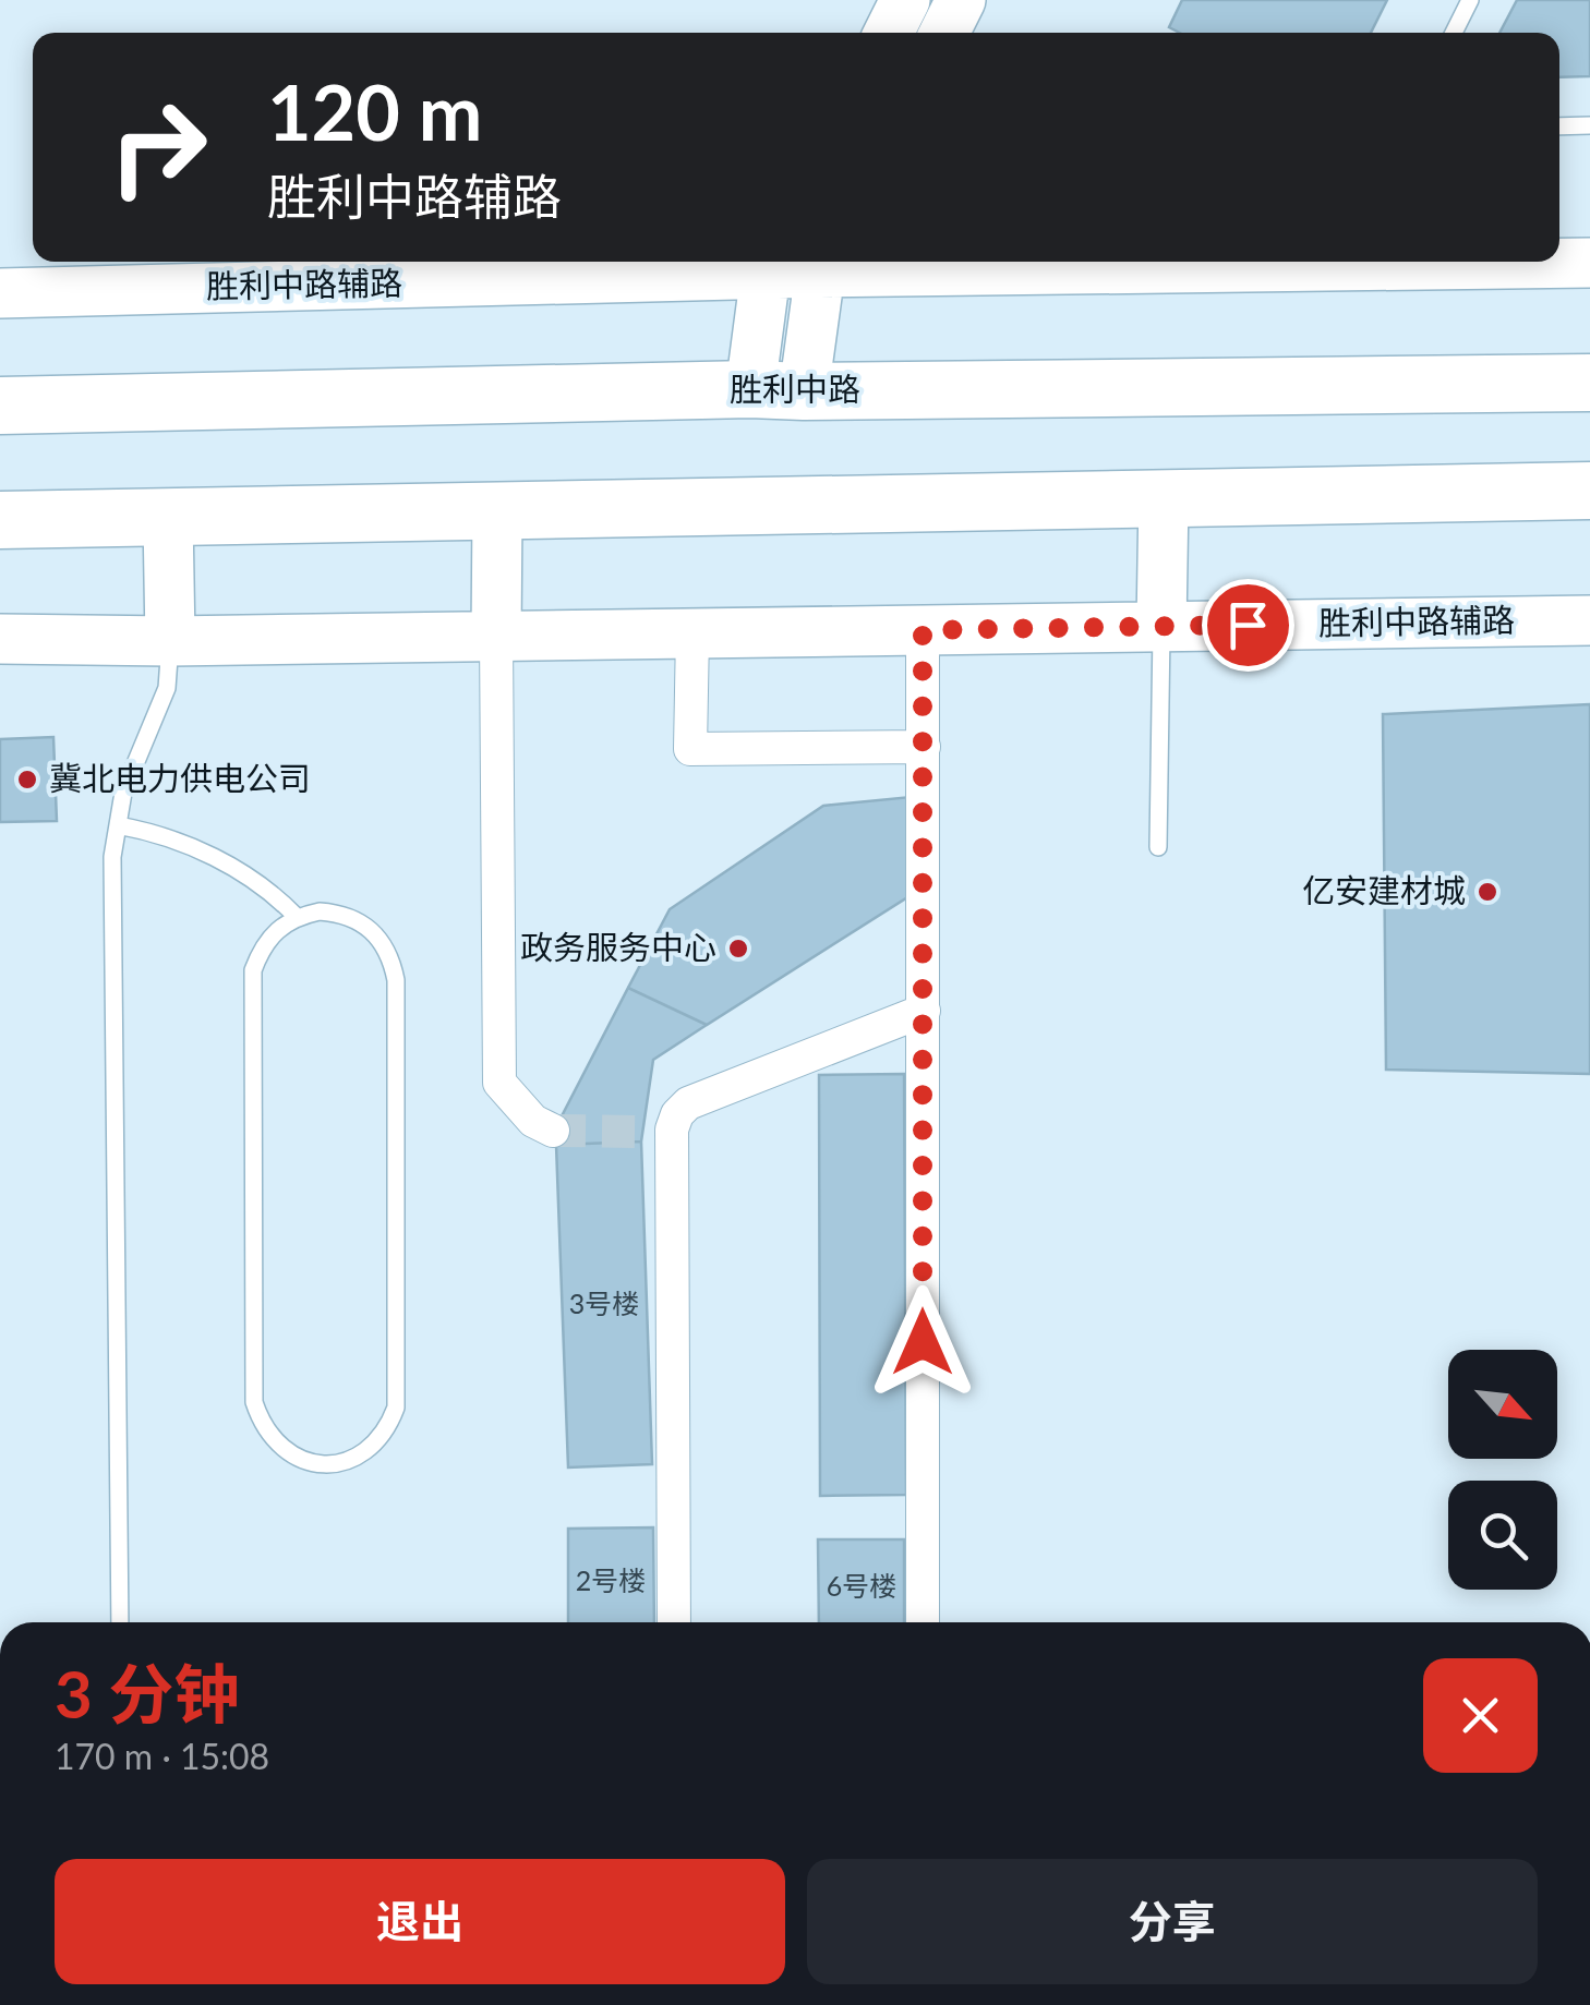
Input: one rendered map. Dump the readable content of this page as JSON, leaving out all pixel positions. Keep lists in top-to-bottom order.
{
  "streets": {
    "highway": ["胜利中路"],
    "main road": ["胜利中路辅路"]
  },
  "places": ["冀北电力供电公司", "亿安建材城", "政务服务中心"],
  "house_numbers": ["3号楼", "2号楼", "6号楼"],
  "north": "bottom right",
  "page": {
    "turn": ["120 m", "胜利中路辅路"],
    "heading": ["3 分钟", "170 m · 15:08"],
    "buttons": ["退出", "分享"]
  }
}
